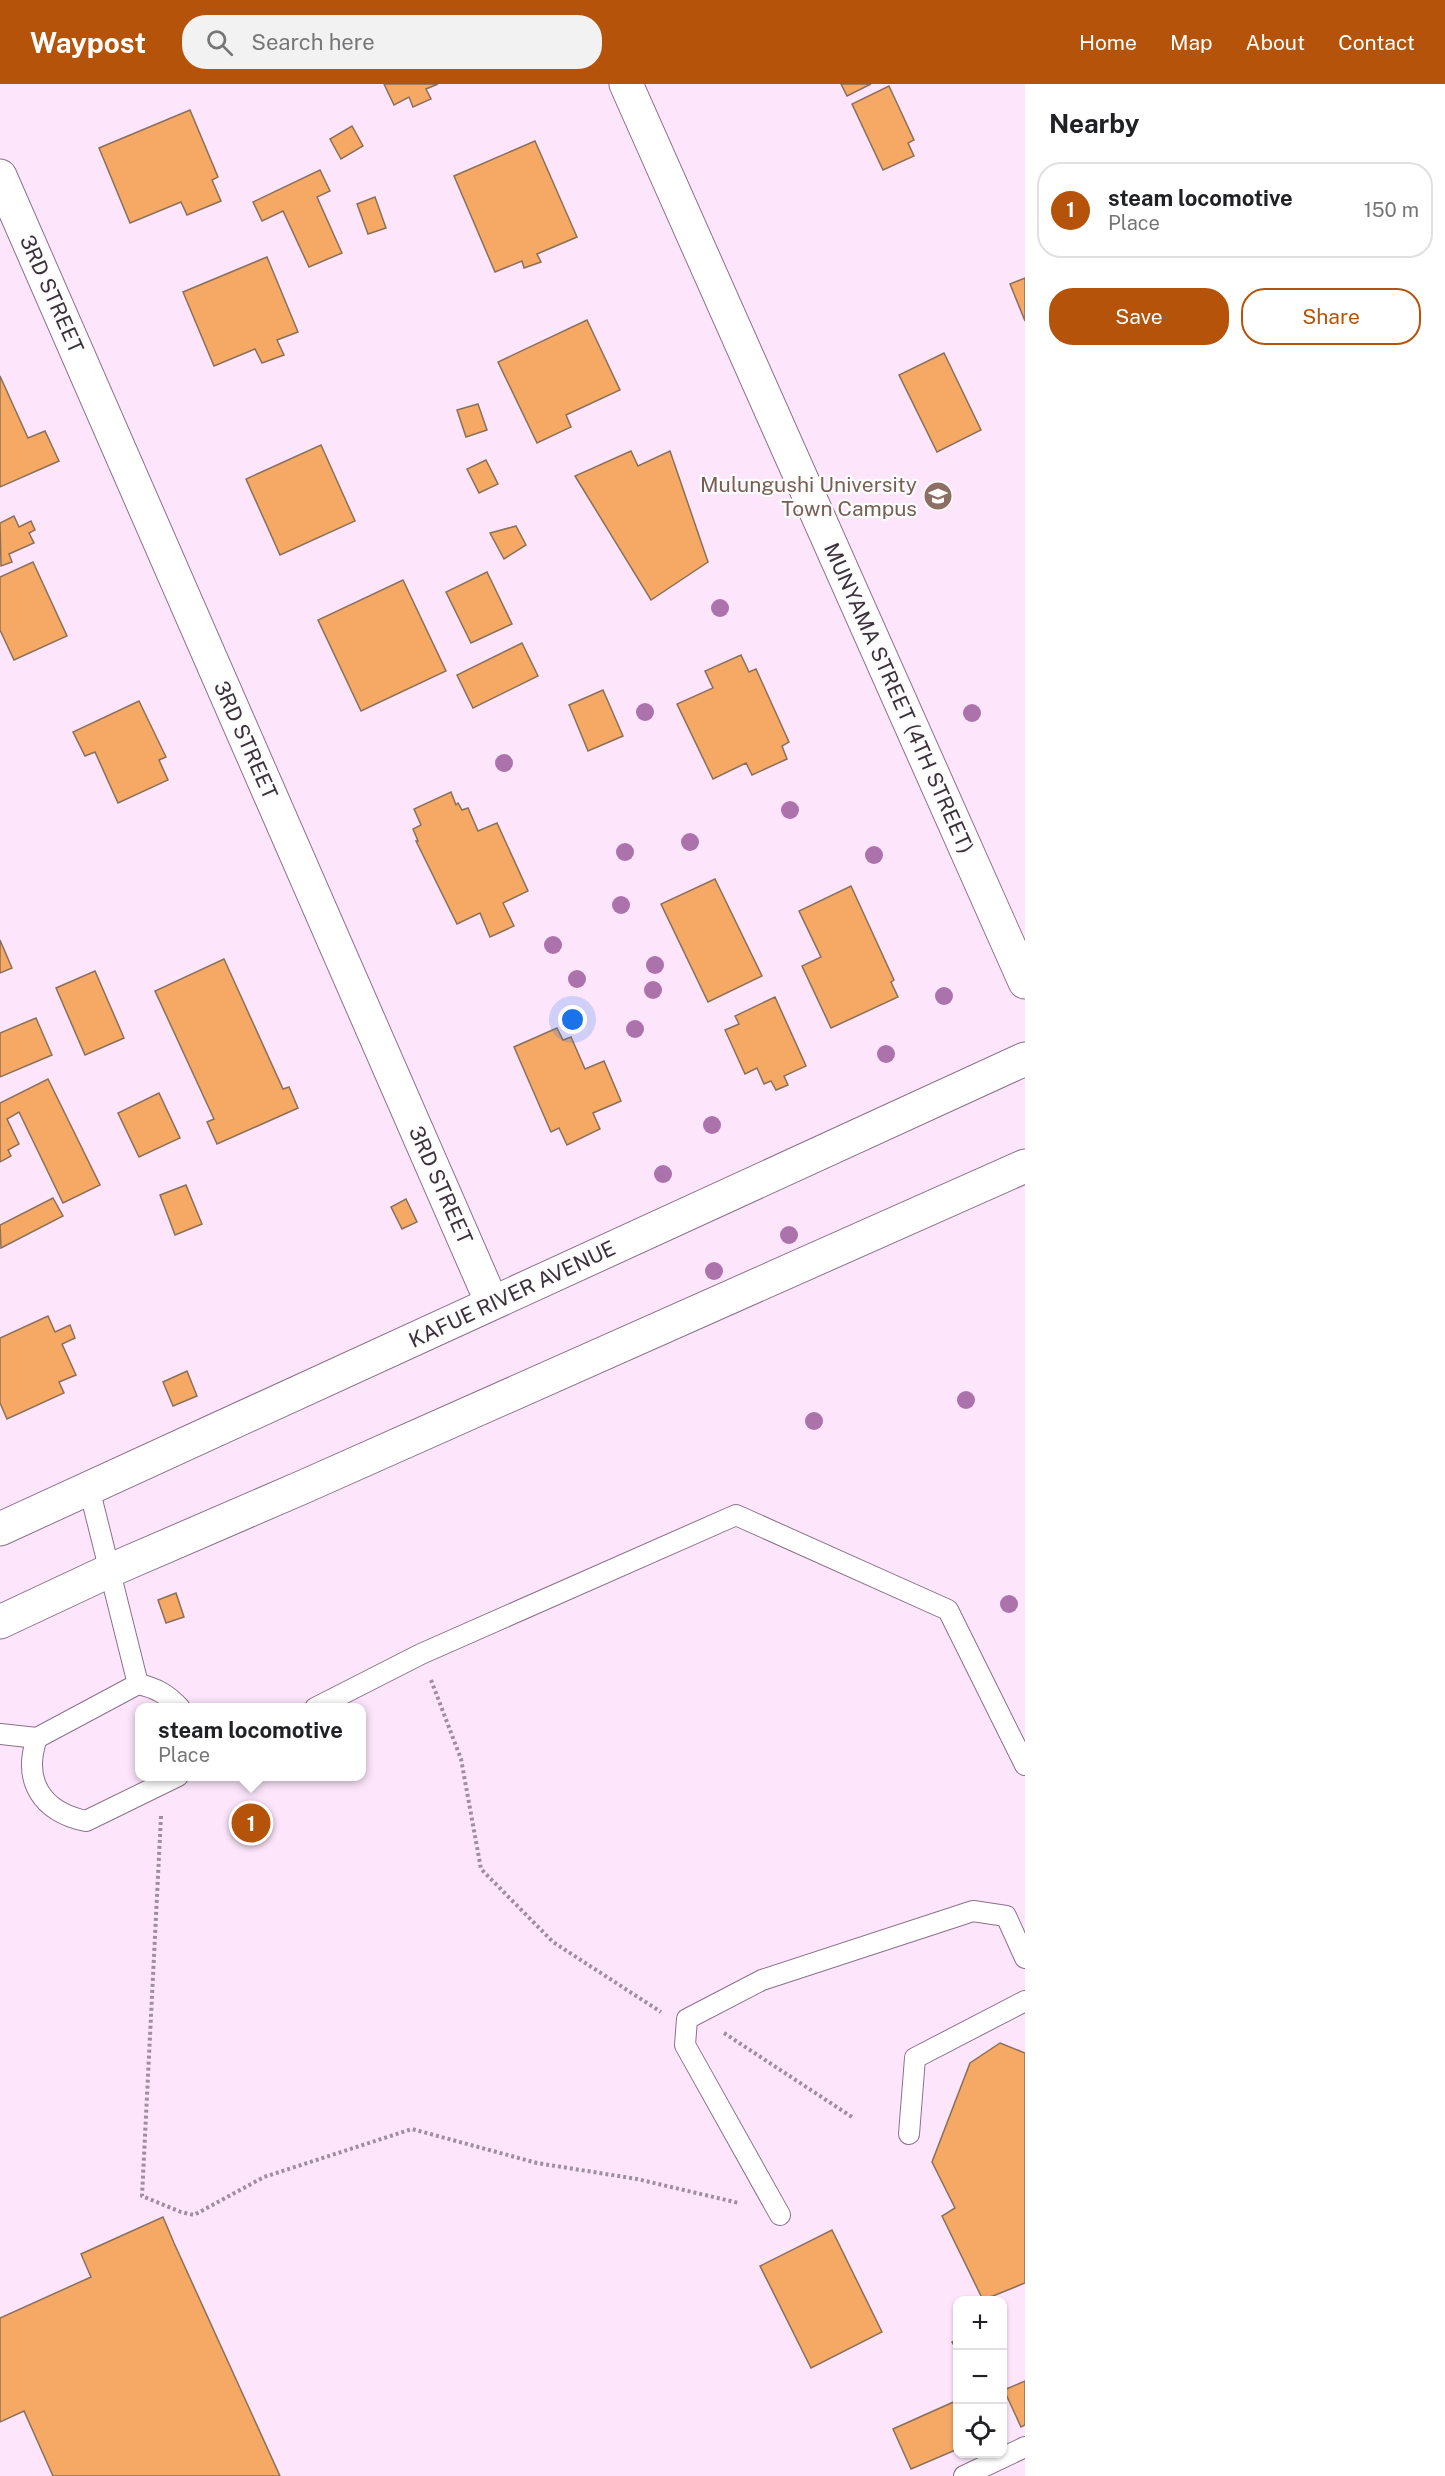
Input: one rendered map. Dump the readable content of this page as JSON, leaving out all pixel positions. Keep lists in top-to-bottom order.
{
  "streets": {
    "street": ["3RD STREET", "MUNYAMA STREET (4TH STREET)", "KAFUE RIVER AVENUE"]
  },
  "crossings": [
    ["3RD STREET", "KAFUE RIVER AVENUE"]
  ],
  "places": {
    "school or university": ["Mulungushi University Town Campus"]
  },
  "page": {
    "header": "Waypost",
    "search": "Search here",
    "nav": [
      "Home",
      "Map",
      "About",
      "Contact"
    ],
    "heading": "Nearby",
    "list": [
      {
        "mark": "1",
        "name": "steam locomotive",
        "note": "Place",
        "value": "150 m"
      }
    ],
    "buttons": ["Save", "Share"],
    "popup": ["steam locomotive", "Place"],
    "pins": "1",
    "map_buttons": ["+", "−"]
  }
}
